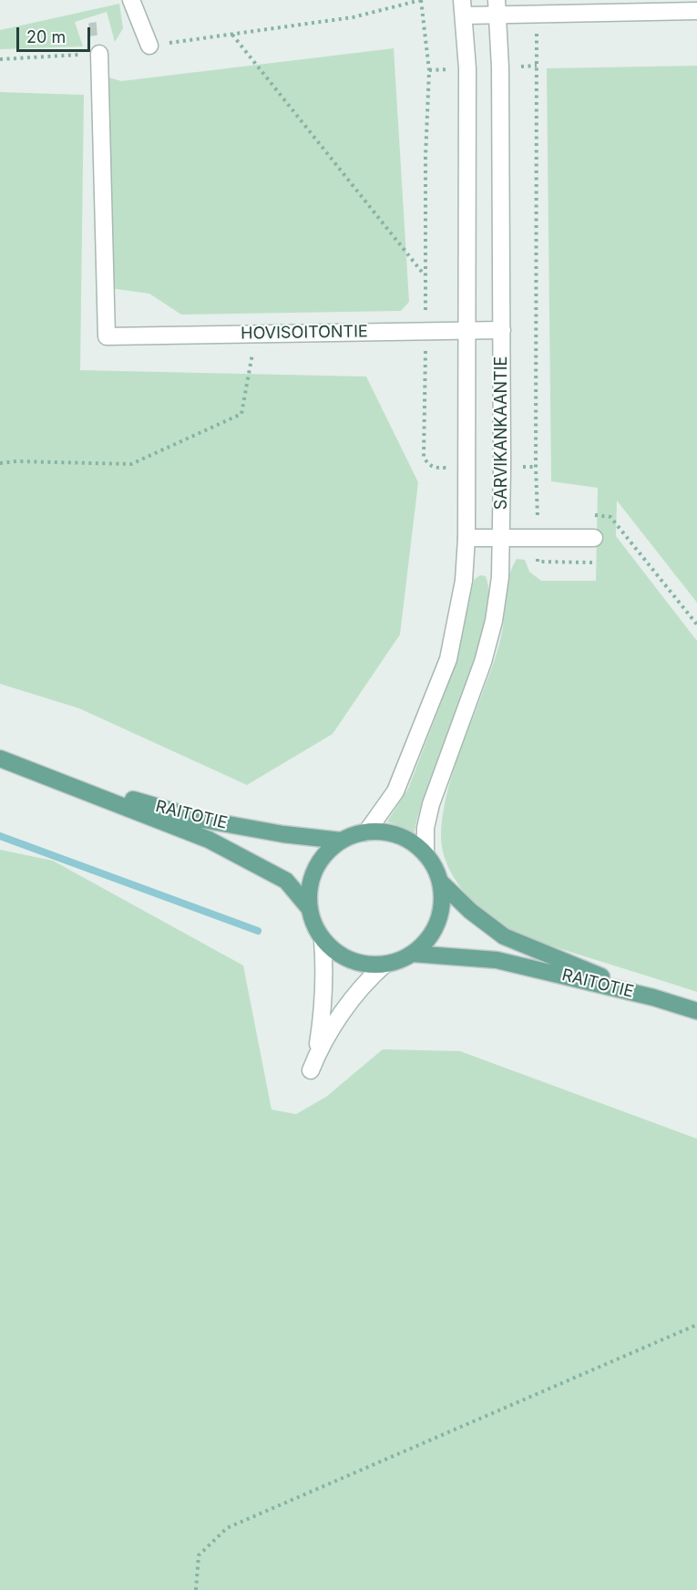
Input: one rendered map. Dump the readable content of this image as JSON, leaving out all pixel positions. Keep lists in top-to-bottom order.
{
  "streets": {
    "main road": ["RAITOTIE"],
    "street": ["HOVISOITONTIE", "SARVIKANKAANTIE"]
  },
  "crossings": [
    ["HOVISOITONTIE", "SARVIKANKAANTIE"],
    ["SARVIKANKAANTIE", "RAITOTIE"]
  ],
  "scale_bar": "20 m"
}
